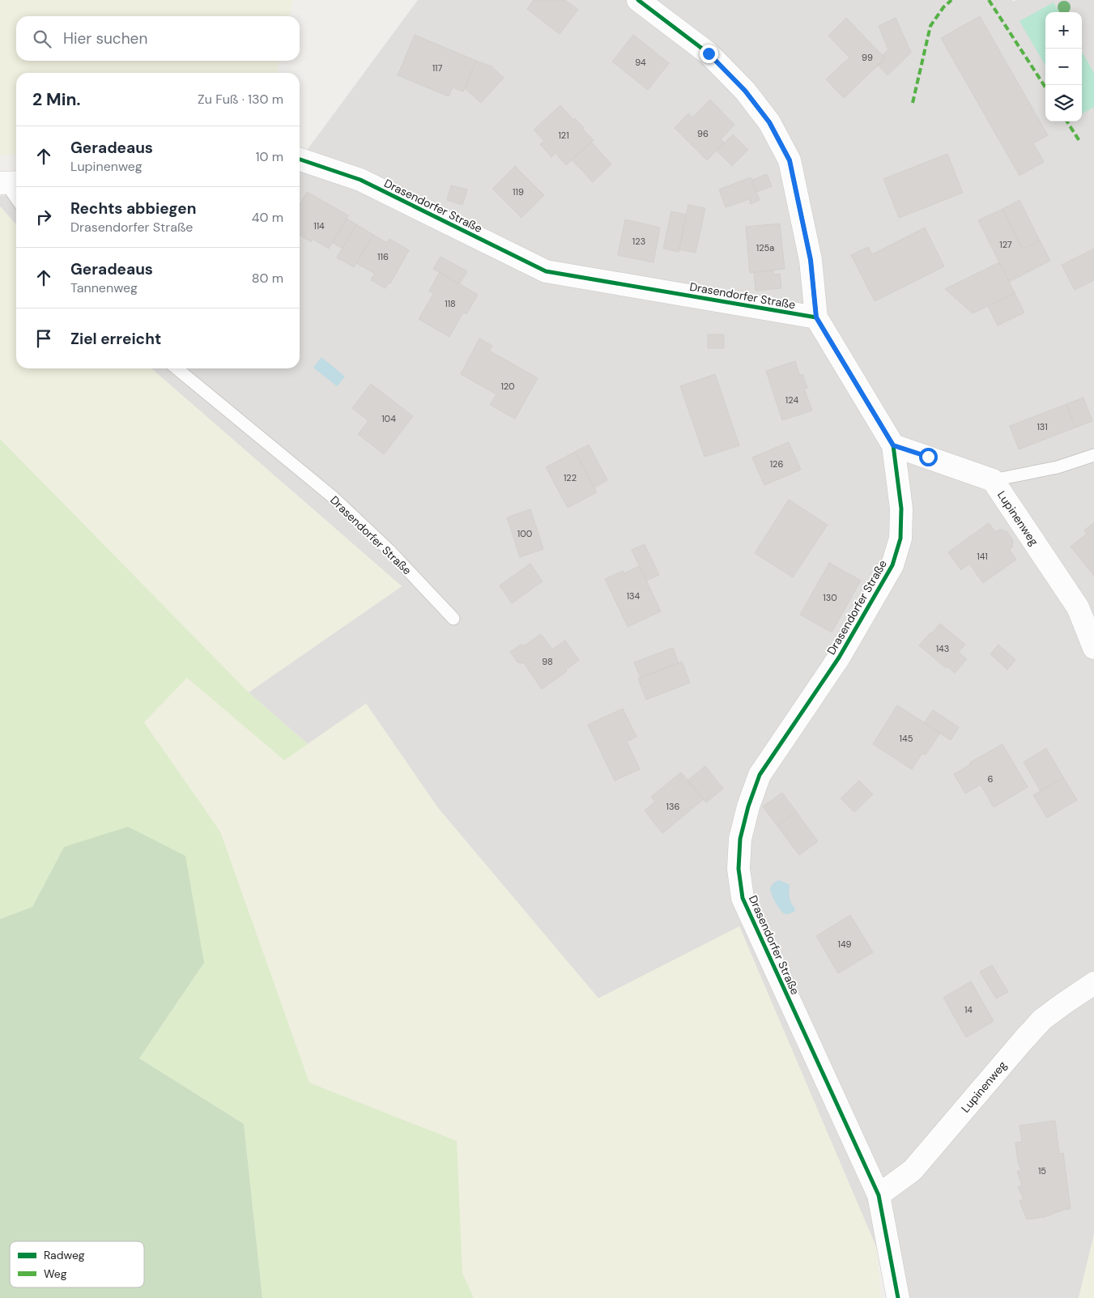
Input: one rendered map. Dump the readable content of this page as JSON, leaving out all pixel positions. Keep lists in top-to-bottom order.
{
  "streets": {
    "street": ["Drasendorfer Straße", "Lupinenweg"]
  },
  "crossings": [
    ["Drasendorfer Straße", "Lupinenweg"]
  ],
  "house_numbers": [
    "99",
    "94",
    "117",
    "96",
    "121",
    "119",
    "114",
    "123",
    "127",
    "125a",
    "116",
    "118",
    "120",
    "124",
    "104",
    "131",
    "126",
    "122",
    "100",
    "141",
    "134",
    "130",
    "143",
    "98",
    "145",
    "6",
    "136",
    "149",
    "14",
    "15"
  ],
  "legend": ["Radweg", "Weg"],
  "page": {
    "map_buttons": ["+", "−"],
    "search": "Hier suchen",
    "heading": ["2 Min.", "Zu Fuß · 130 m"],
    "list": [
      ["Geradeaus", "Lupinenweg", "10 m"],
      ["Rechts abbiegen", "Drasendorfer Straße", "40 m"],
      ["Geradeaus", "Tannenweg", "80 m"],
      "Ziel erreicht"
    ]
  }
}
